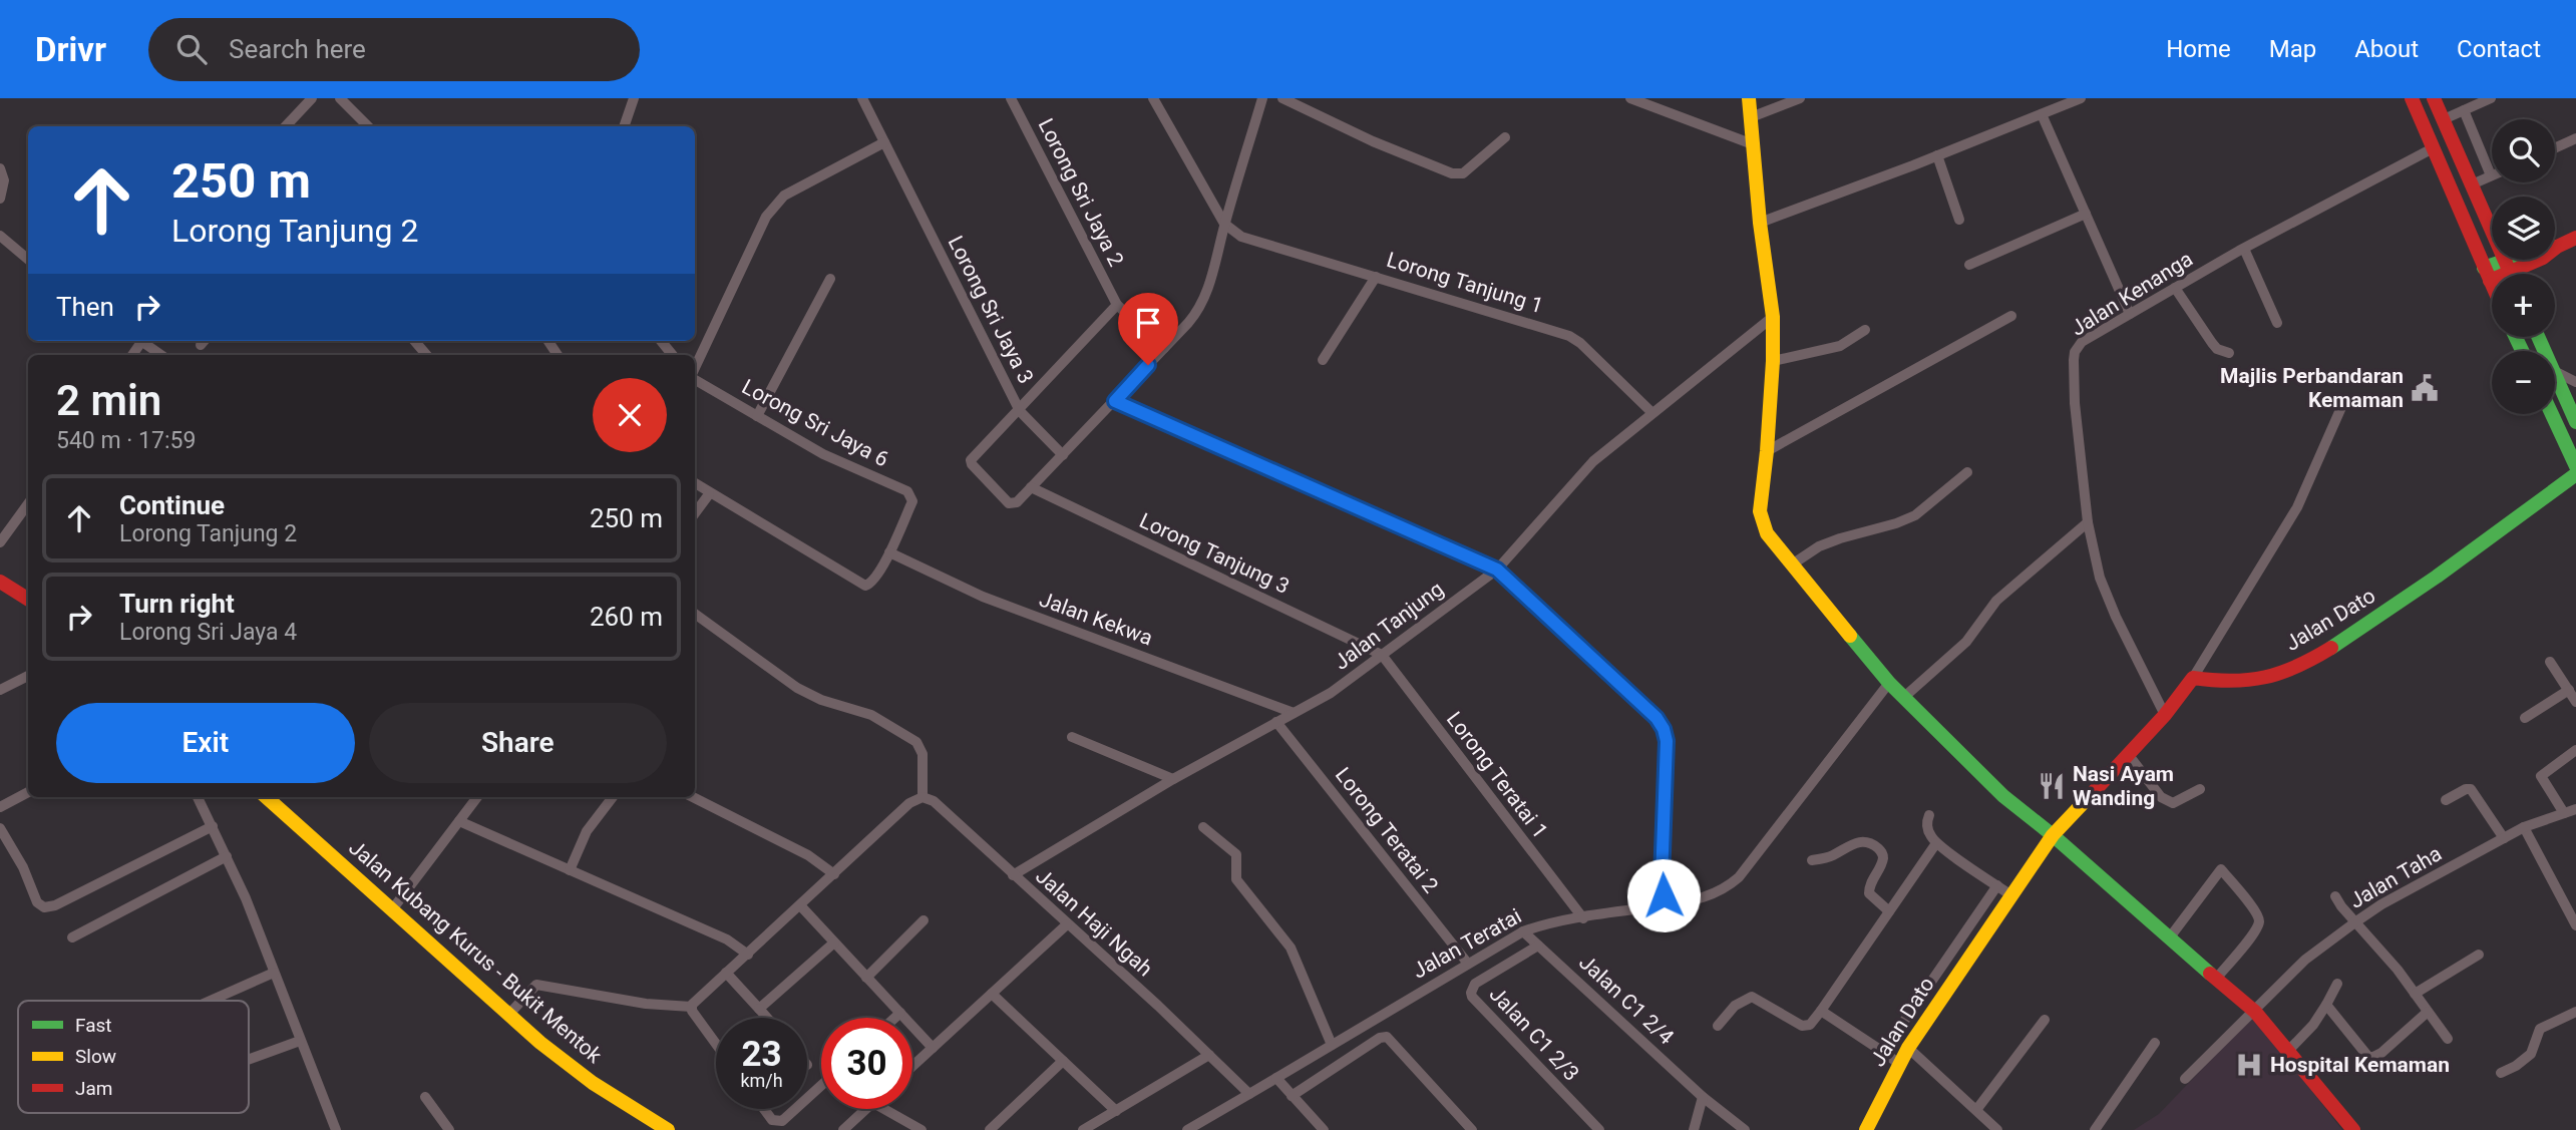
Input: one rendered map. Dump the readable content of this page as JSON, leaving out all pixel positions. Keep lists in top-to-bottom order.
{
  "streets": {
    "street": [
      "Lorong Sri Jaya 2",
      "Lorong Tanjung 1",
      "Jalan Kenanga",
      "Lorong Sri Jaya 3",
      "Lorong Sri Jaya 6",
      "Lorong Tanjung 3",
      "Jalan Kekwa",
      "Jalan Dato",
      "Jalan Tanjung",
      "Lorong Teratai 1",
      "Lorong Teratai 2",
      "Jalan Taha",
      "Jalan Haji Ngah",
      "Jalan Teratai",
      "Jalan Kubang Kurus - Bukit Mentok",
      "Jalan C1 2/4",
      "Jalan C1 2/3"
    ]
  },
  "crossings": [
    ["Lorong Sri Jaya 2", "Lorong Sri Jaya 3"],
    ["Lorong Tanjung 1", "Jalan Tanjung"],
    ["Jalan Kenanga", "Jalan Dato"],
    ["Lorong Sri Jaya 6", "Jalan Kekwa"],
    ["Lorong Tanjung 3", "Jalan Tanjung"],
    ["Lorong Tanjung 3", "Lorong Teratai 1"],
    ["Jalan Kekwa", "Jalan Tanjung"],
    ["Jalan Tanjung", "Lorong Teratai 1"],
    ["Jalan Tanjung", "Lorong Teratai 2"],
    ["Jalan Tanjung", "Jalan Haji Ngah"],
    ["Lorong Teratai 1", "Jalan Teratai"],
    ["Lorong Teratai 2", "Jalan Teratai"],
    ["Jalan Teratai", "Jalan C1 2/4"],
    ["Jalan C1 2/4", "Jalan C1 2/3"]
  ],
  "places": {
    "public building": ["Majlis Perbandaran Kemaman"],
    "restaurant": ["Nasi Ayam Wanding"],
    "hospital": ["Hospital Kemaman"]
  },
  "legend": ["Fast", "Slow", "Jam"],
  "page": {
    "header": "Drivr",
    "search": "Search here",
    "nav": [
      "Home",
      "Map",
      "About",
      "Contact"
    ],
    "map_buttons": ["+", "−"],
    "turn": ["250 m", "Lorong Tanjung 2"],
    "then": "Then",
    "heading": ["2 min", "540 m · 17:59"],
    "list": [
      {
        "name": "Continue",
        "note": "Lorong Tanjung 2",
        "value": "250 m"
      },
      {
        "name": "Turn right",
        "note": "Lorong Sri Jaya 4",
        "value": "260 m"
      }
    ],
    "buttons": ["Exit", "Share"],
    "speed": "23 km/h",
    "limit": "30"
  }
}
